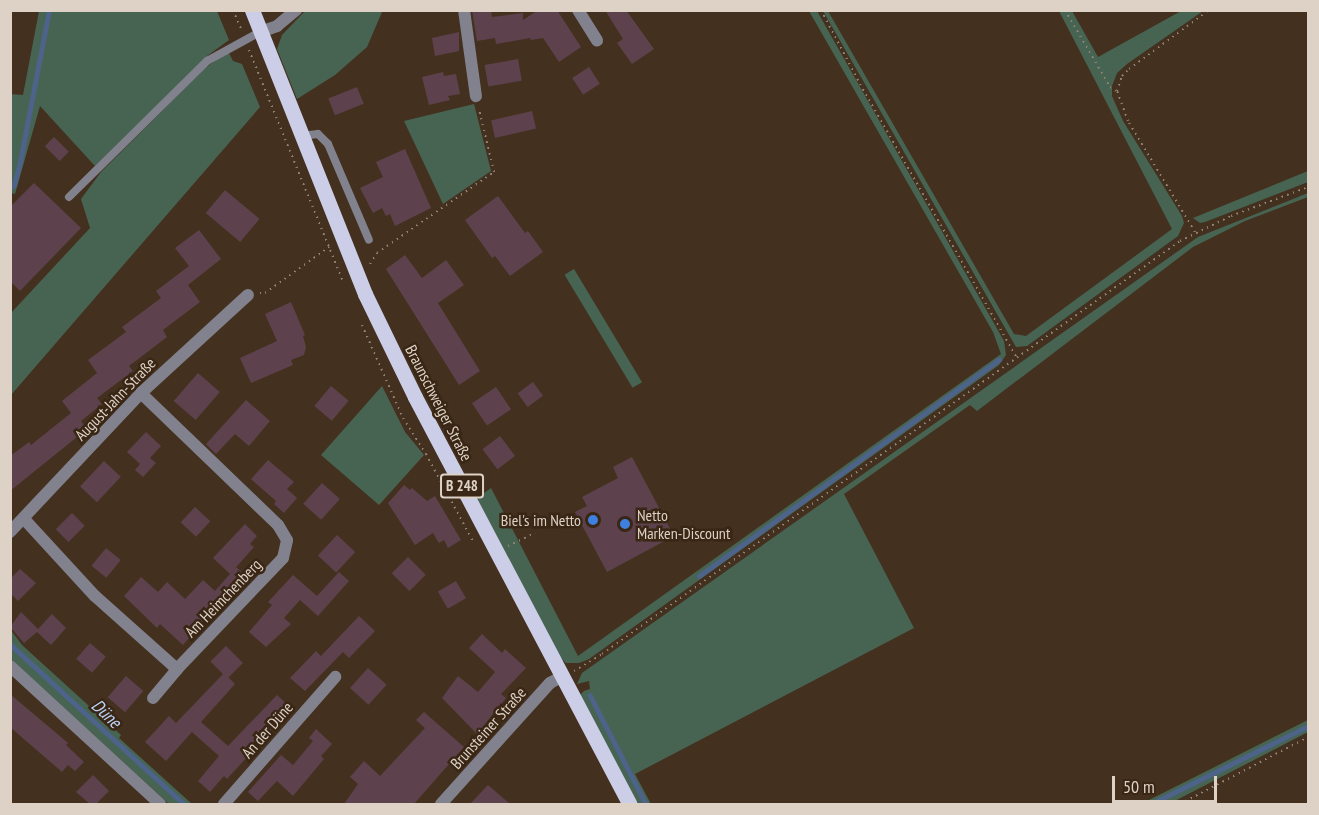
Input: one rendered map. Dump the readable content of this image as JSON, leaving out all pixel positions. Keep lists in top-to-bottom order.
{
  "streets": {
    "main road": ["Braunschweiger Straße", "B 248"],
    "street": [
      "August-Jahn-Straße",
      "Am Heimchenberg",
      "Brunsteiner Straße",
      "An der Düne"
    ]
  },
  "crossings": [
    ["August-Jahn-Straße", "Am Heimchenberg"],
    ["Braunschweiger Straße", "Brunsteiner Straße"]
  ],
  "water": ["Düne"],
  "places": ["Biel's im Netto", "Netto Marken-Discount"],
  "scale_bar": "50 m"
}
